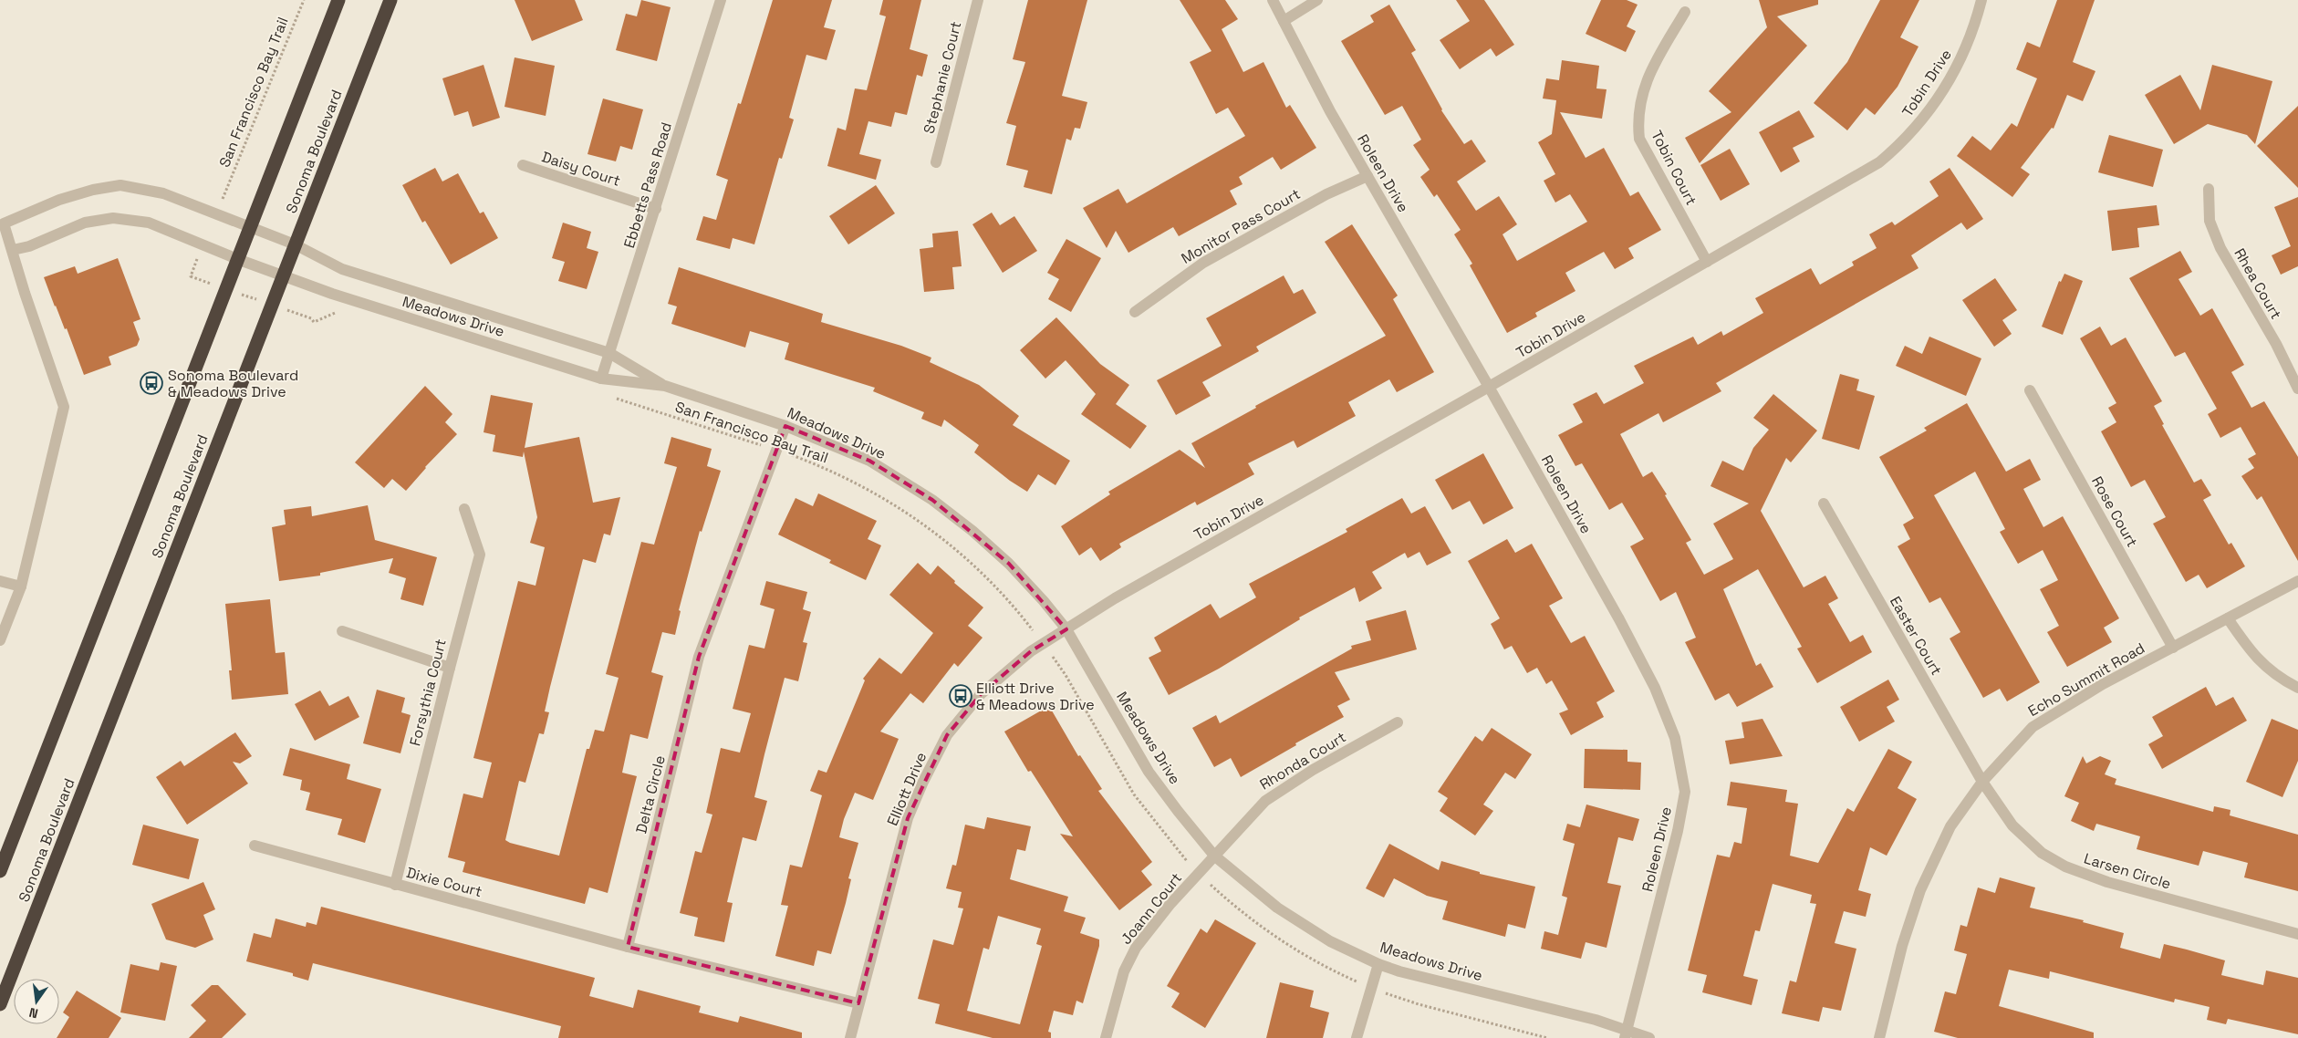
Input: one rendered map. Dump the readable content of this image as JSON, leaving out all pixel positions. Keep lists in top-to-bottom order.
{
  "streets": {
    "highway": ["Sonoma Boulevard"],
    "street": [
      "Stephanie Court",
      "Tobin Drive",
      "Tobin Court",
      "Daisy Court",
      "Roleen Drive",
      "Ebbetts Pass Road",
      "Monitor Pass Court",
      "Rhea Court",
      "Meadows Drive",
      "Rose Court",
      "Easter Court",
      "Echo Summit Road",
      "Forsythia Court",
      "Rhonda Court",
      "Elliott Drive",
      "Delta Circle",
      "Larsen Circle",
      "Dixie Court",
      "Joann Court"
    ],
    "path": ["San Francisco Bay Trail"]
  },
  "crossings": [
    ["Tobin Drive", "Tobin Court"],
    ["Tobin Drive", "Roleen Drive"],
    ["Tobin Drive", "Meadows Drive"],
    ["Tobin Drive", "Elliott Drive"],
    ["San Francisco Bay Trail", "Elliott Drive"],
    ["San Francisco Bay Trail", "Delta Circle"],
    ["San Francisco Bay Trail", "Joann Court"],
    ["Sonoma Boulevard", "Meadows Drive"],
    ["Daisy Court", "Ebbetts Pass Road"],
    ["Roleen Drive", "Monitor Pass Court"],
    ["Roleen Drive", "Meadows Drive"],
    ["Ebbetts Pass Road", "Meadows Drive"],
    ["Meadows Drive", "Rhonda Court"],
    ["Meadows Drive", "Elliott Drive"],
    ["Meadows Drive", "Delta Circle"],
    ["Meadows Drive", "Joann Court"],
    ["Rose Court", "Echo Summit Road"],
    ["Easter Court", "Echo Summit Road"],
    ["Easter Court", "Larsen Circle"],
    ["Echo Summit Road", "Larsen Circle"],
    ["Forsythia Court", "Dixie Court"],
    ["Rhonda Court", "Joann Court"],
    ["Delta Circle", "Dixie Court"]
  ],
  "places": {
    "bus stop": ["Sonoma Boulevard & Meadows Drive", "Elliott Drive & Meadows Drive"]
  },
  "north": "bottom"
}
